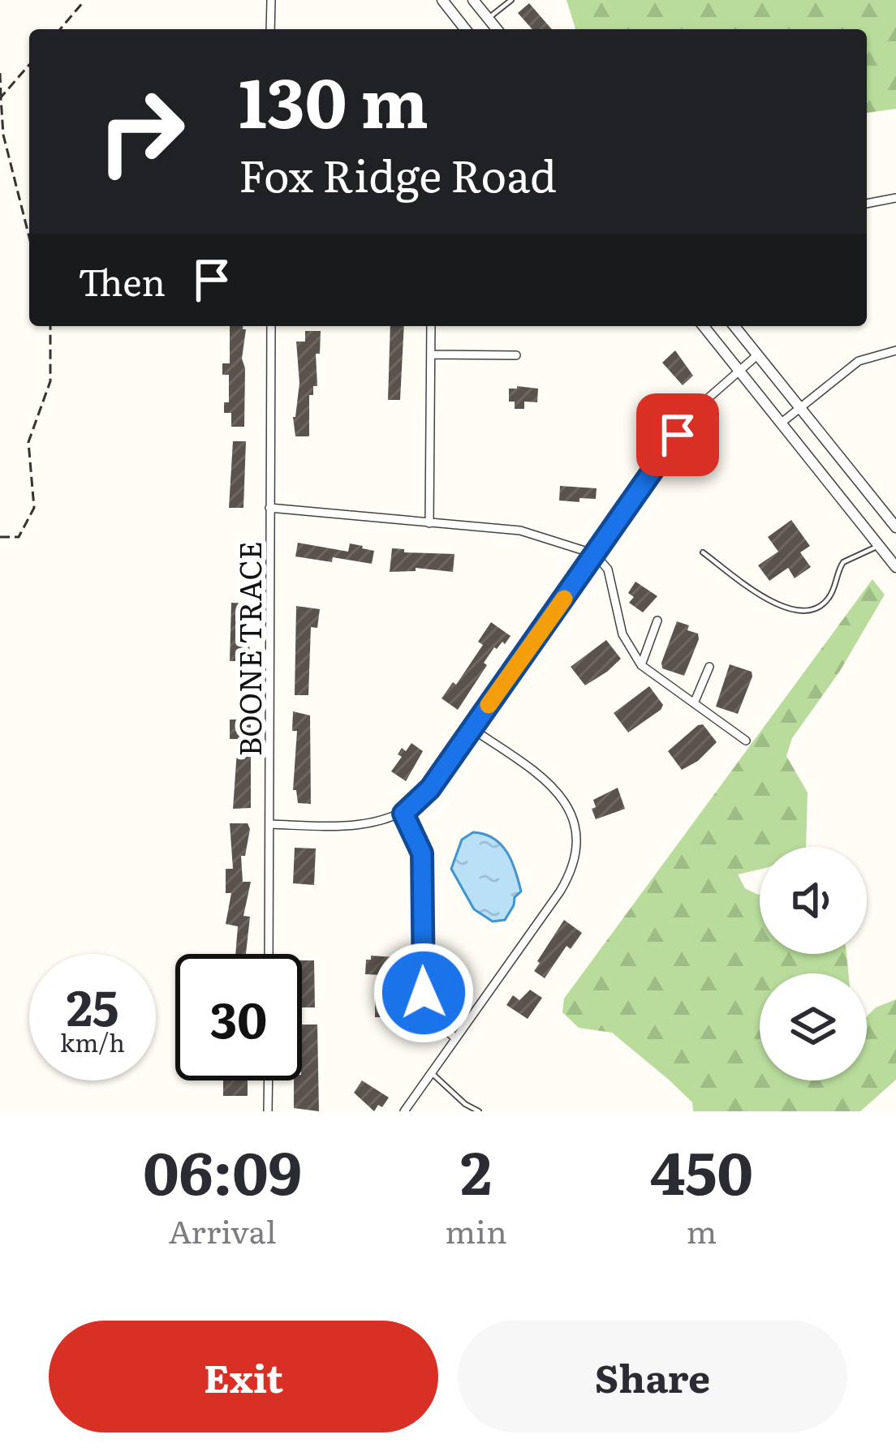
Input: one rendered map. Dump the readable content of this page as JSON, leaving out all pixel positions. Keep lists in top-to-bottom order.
{
  "streets": {
    "street": ["BOONE TRACE"]
  },
  "page": {
    "turn": ["130 m", "Fox Ridge Road"],
    "then": "Then",
    "speed": "25 km/h",
    "limit": "30",
    "eta": [
      "06:09",
      "Arrival",
      "2",
      "min",
      "450",
      "m"
    ],
    "buttons": ["Exit", "Share"]
  }
}
